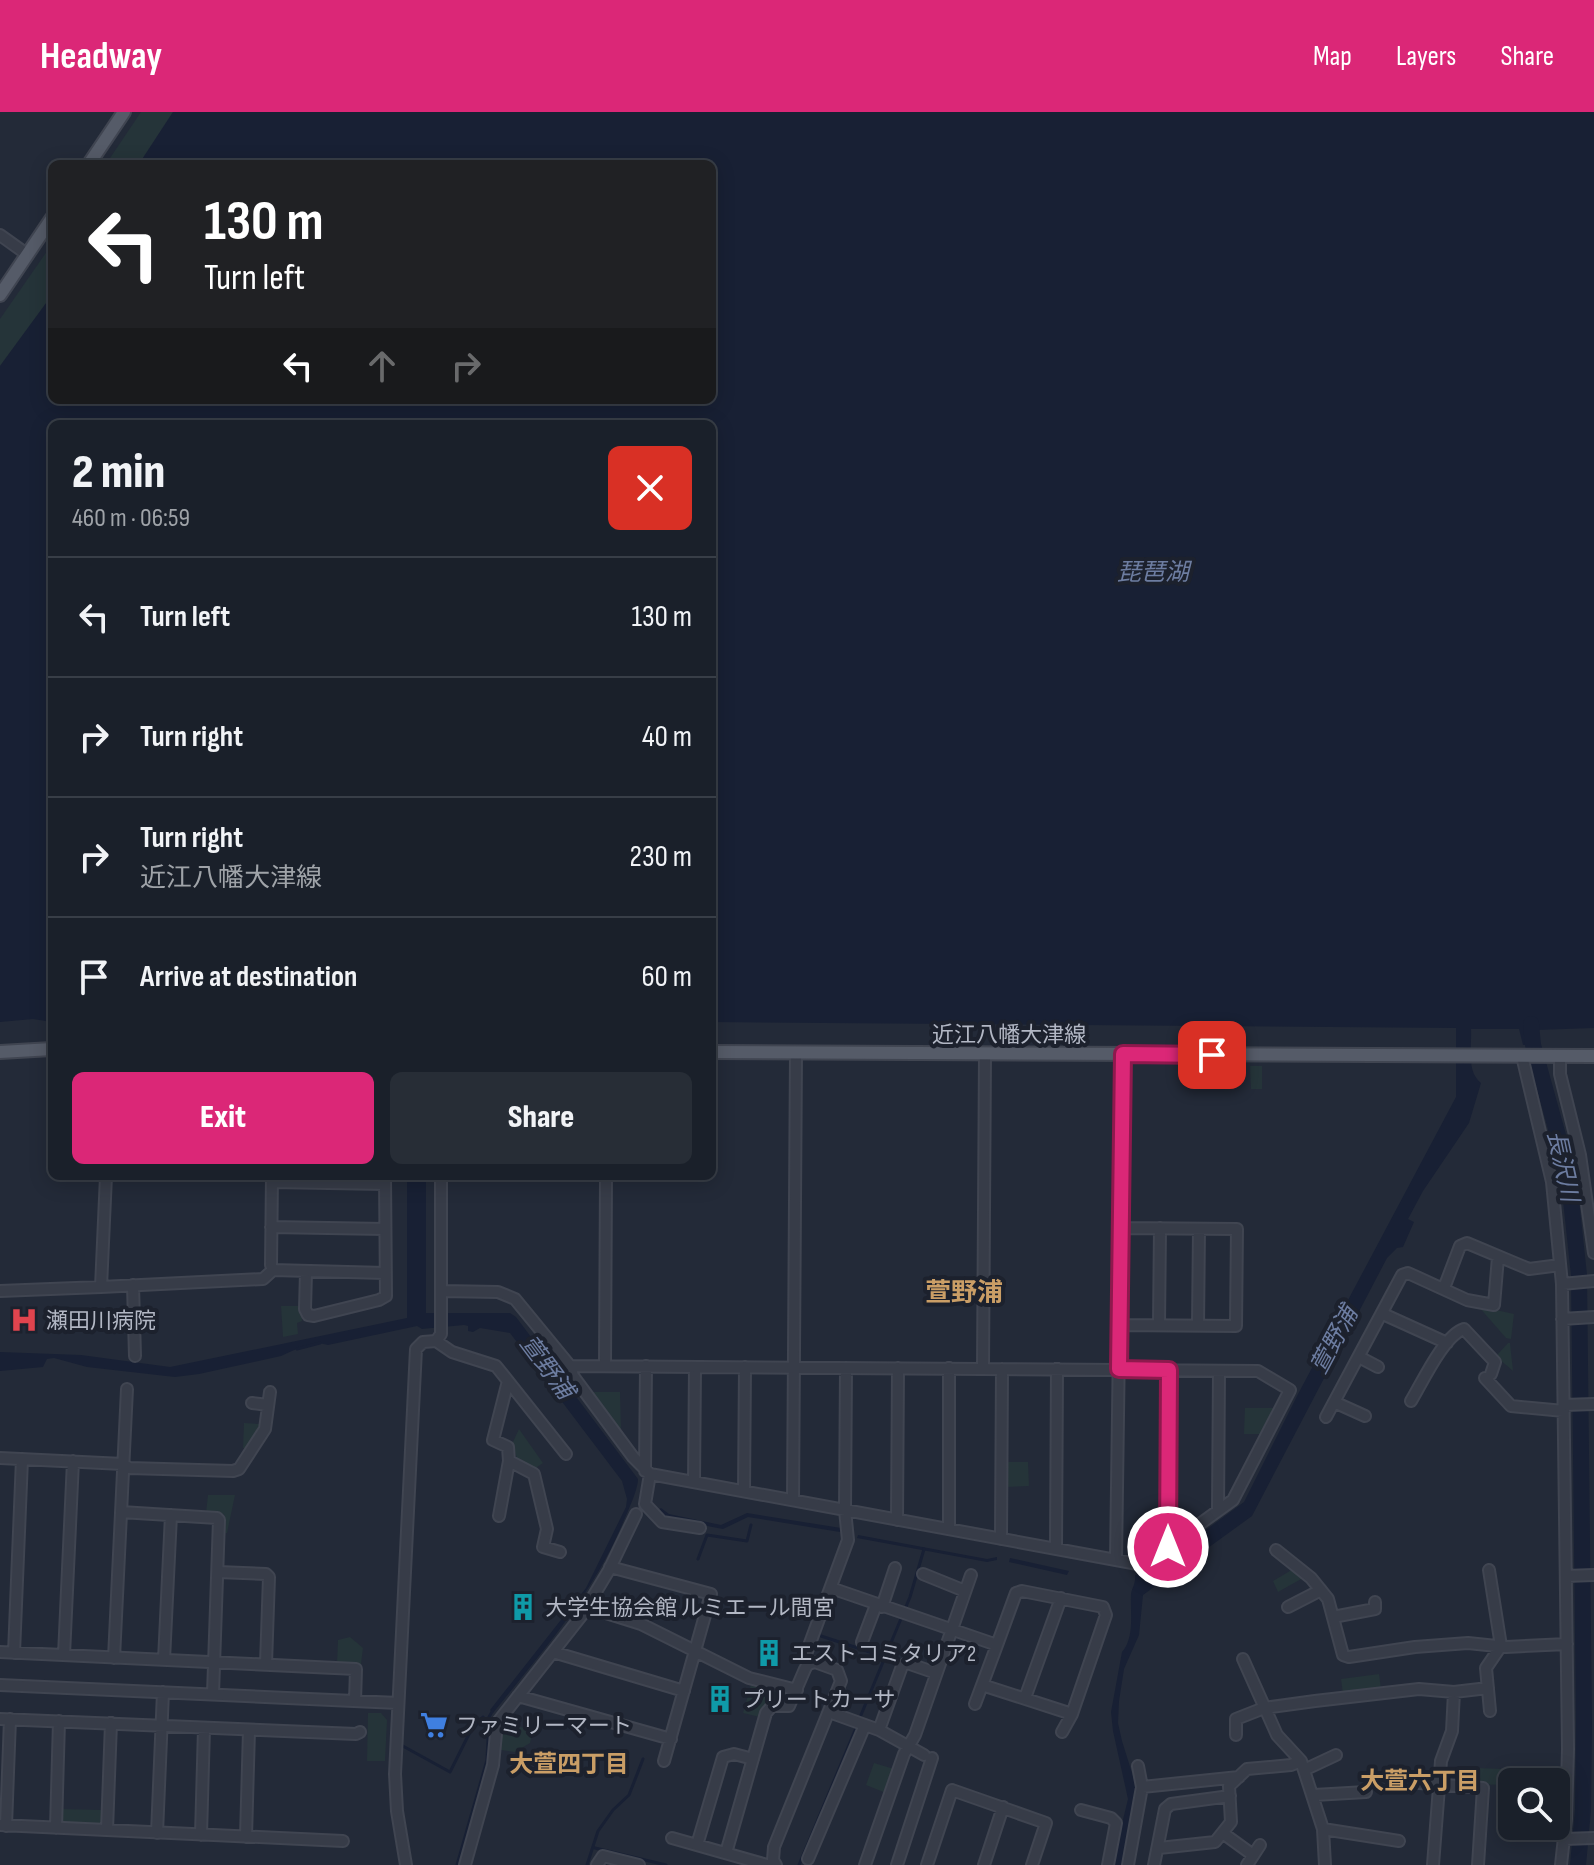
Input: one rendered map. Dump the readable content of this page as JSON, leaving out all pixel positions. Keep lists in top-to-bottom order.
{
  "streets": {
    "main road": ["近江八幡大津線"]
  },
  "districts": ["萱野浦", "大萱四丁目", "大萱六丁目"],
  "water": ["琵琶湖", "長沢川", "萱野浦"],
  "places": {
    "hospital": ["瀬田川病院"],
    "building": ["大学生協会館 ルミエール間宮", "エストコミタリア2", "プリートカーサ"],
    "supermarket": ["ファミリーマート"]
  },
  "page": {
    "header": "Headway",
    "nav": ["Map", "Layers", "Share"],
    "turn": ["130 m", "Turn left"],
    "heading": ["2 min", "460 m · 06:59"],
    "list": [
      {
        "name": "Turn left",
        "value": "130 m"
      },
      {
        "name": "Turn right",
        "value": "40 m"
      },
      {
        "name": "Turn right",
        "note": "近江八幡大津線",
        "value": "230 m"
      },
      {
        "name": "Arrive at destination",
        "value": "60 m"
      }
    ],
    "buttons": ["Exit", "Share"]
  }
}
